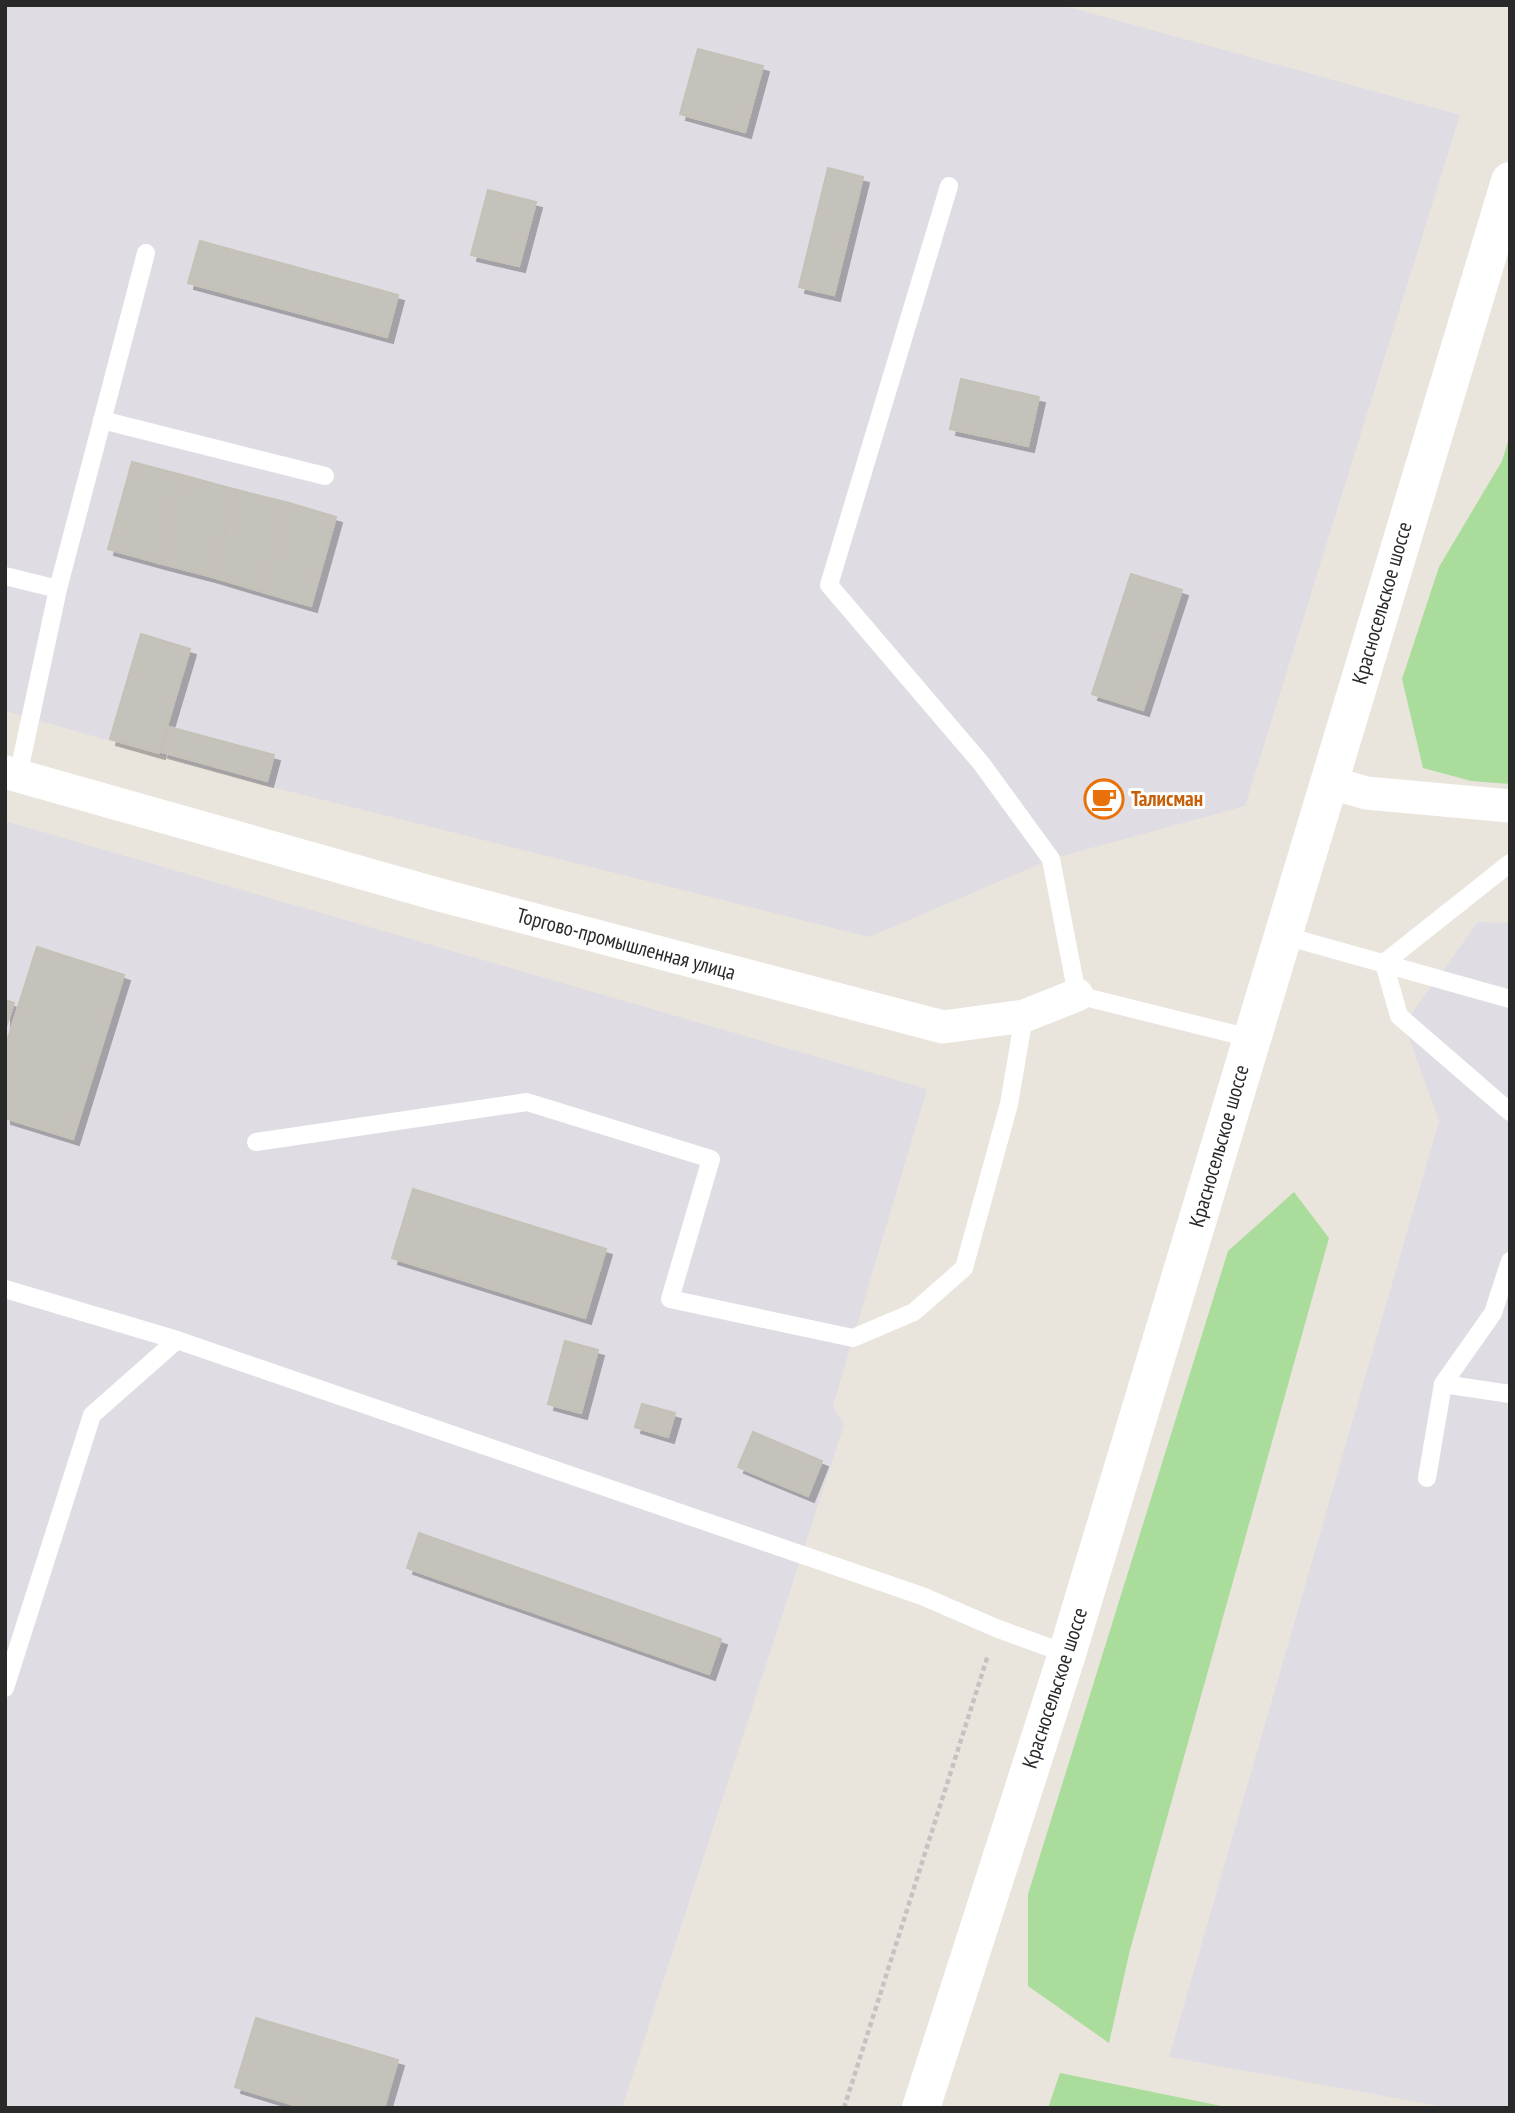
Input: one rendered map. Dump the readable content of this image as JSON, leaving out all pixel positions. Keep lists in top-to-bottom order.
{
  "streets": {
    "main road": ["Красносельское шоссе"],
    "street": ["Торгово-промышленная улица"]
  },
  "places": {
    "cafe": ["Талисман"]
  }
}
